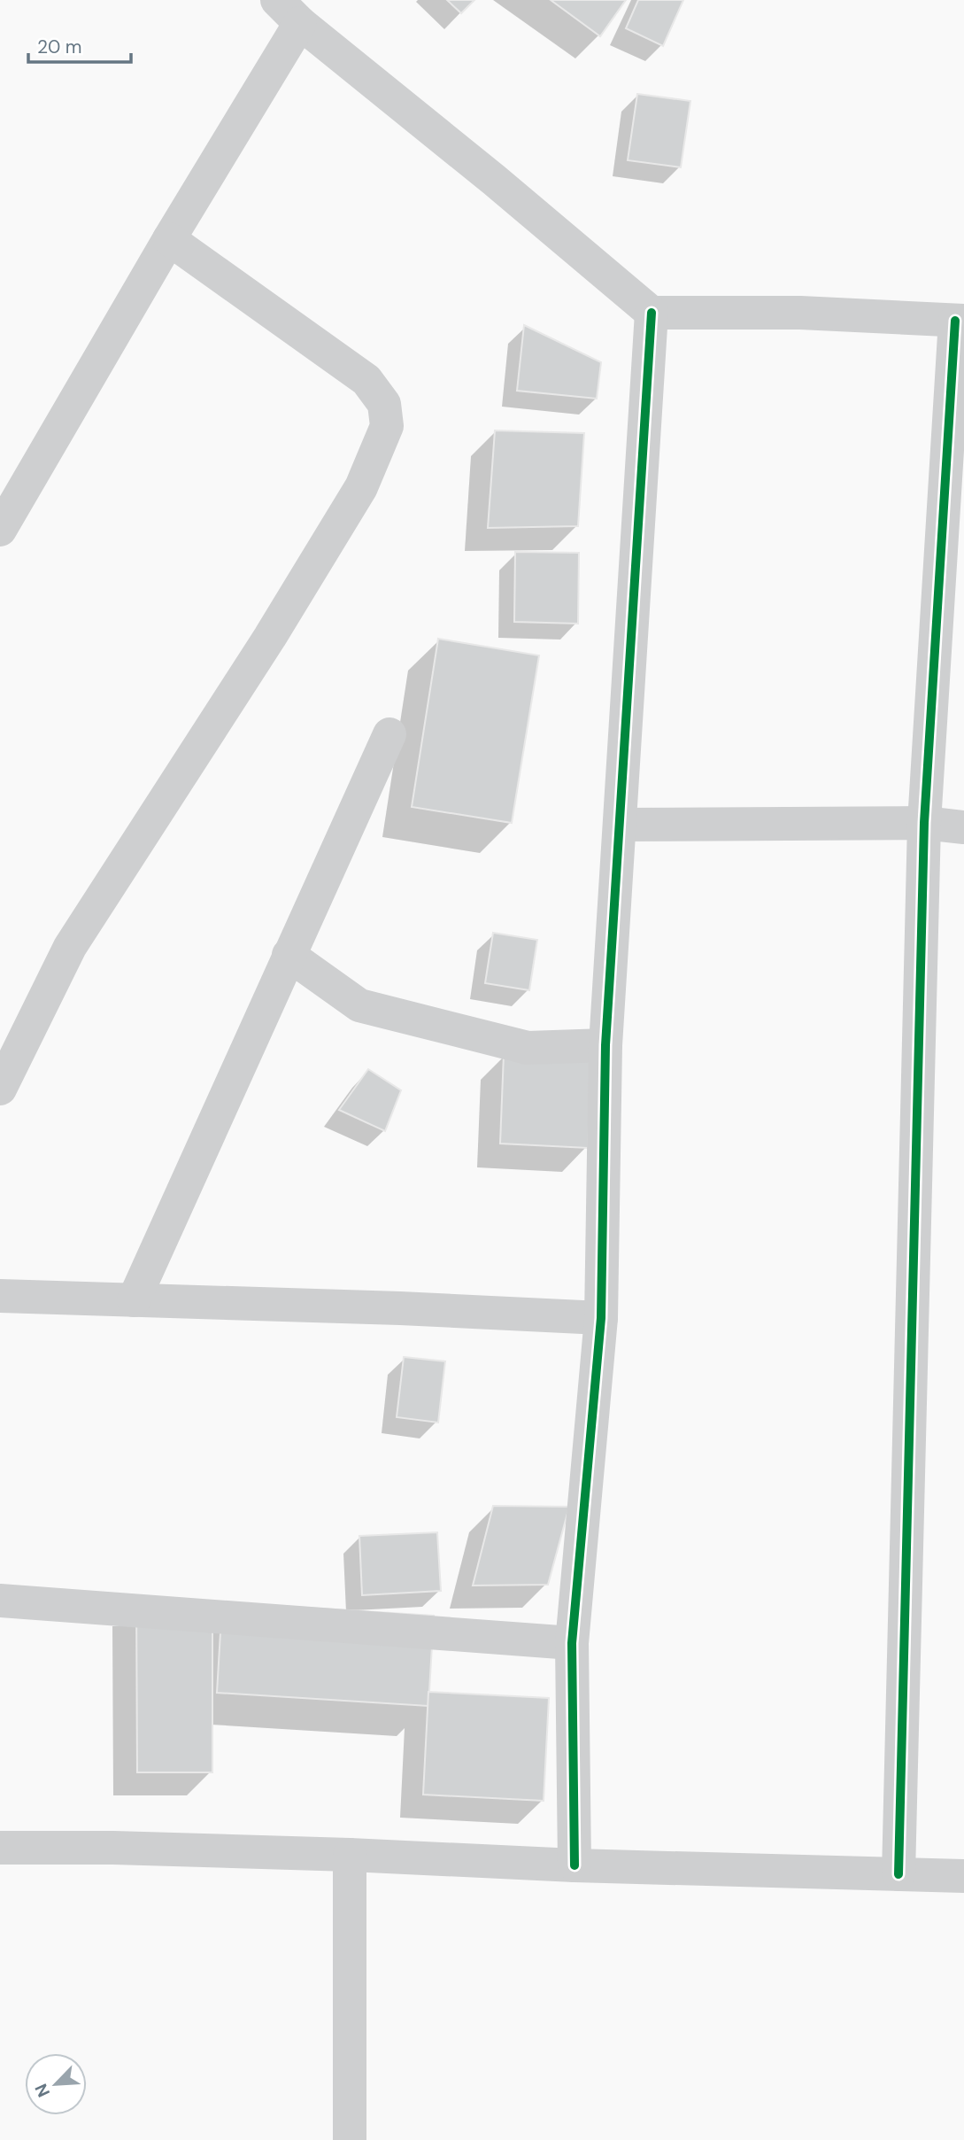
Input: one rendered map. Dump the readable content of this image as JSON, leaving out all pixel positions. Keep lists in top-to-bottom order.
{
  "scale_bar": "20 m",
  "north": "bottom left"
}
